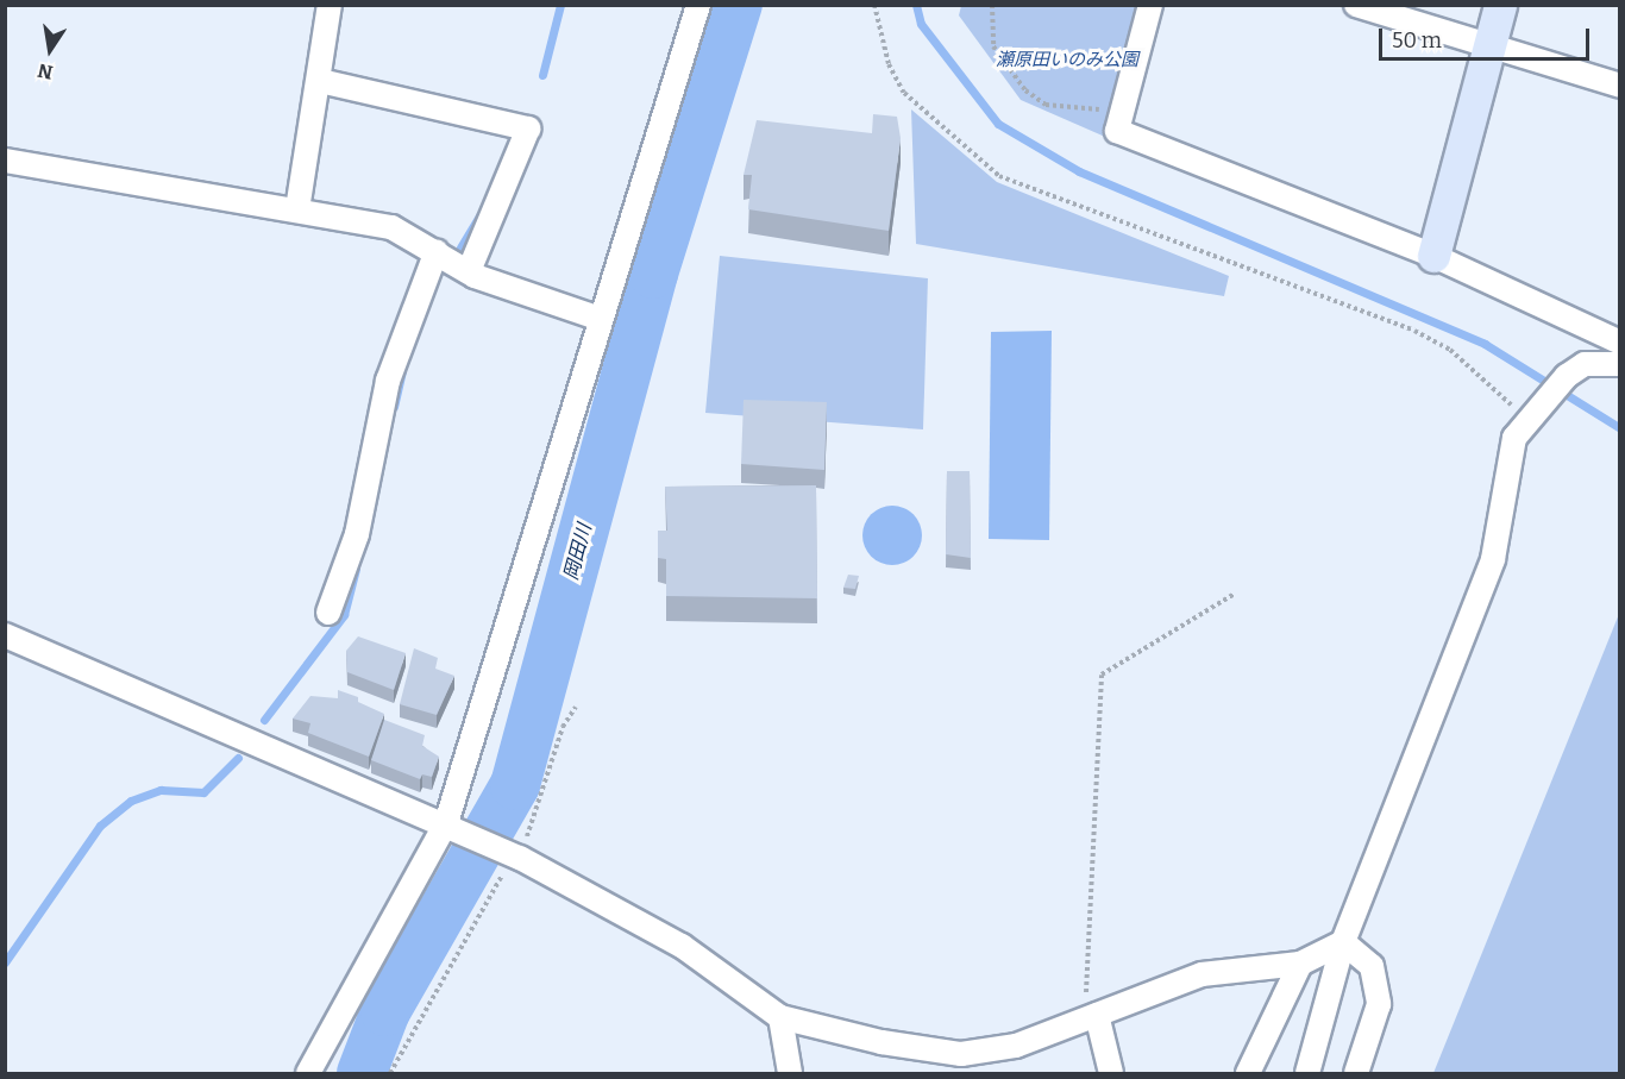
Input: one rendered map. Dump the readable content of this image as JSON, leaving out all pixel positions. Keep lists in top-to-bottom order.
{
  "water": ["岡田川"],
  "parks": ["瀬原田いのみ公園"],
  "scale_bar": "50 m",
  "north": "bottom"
}
